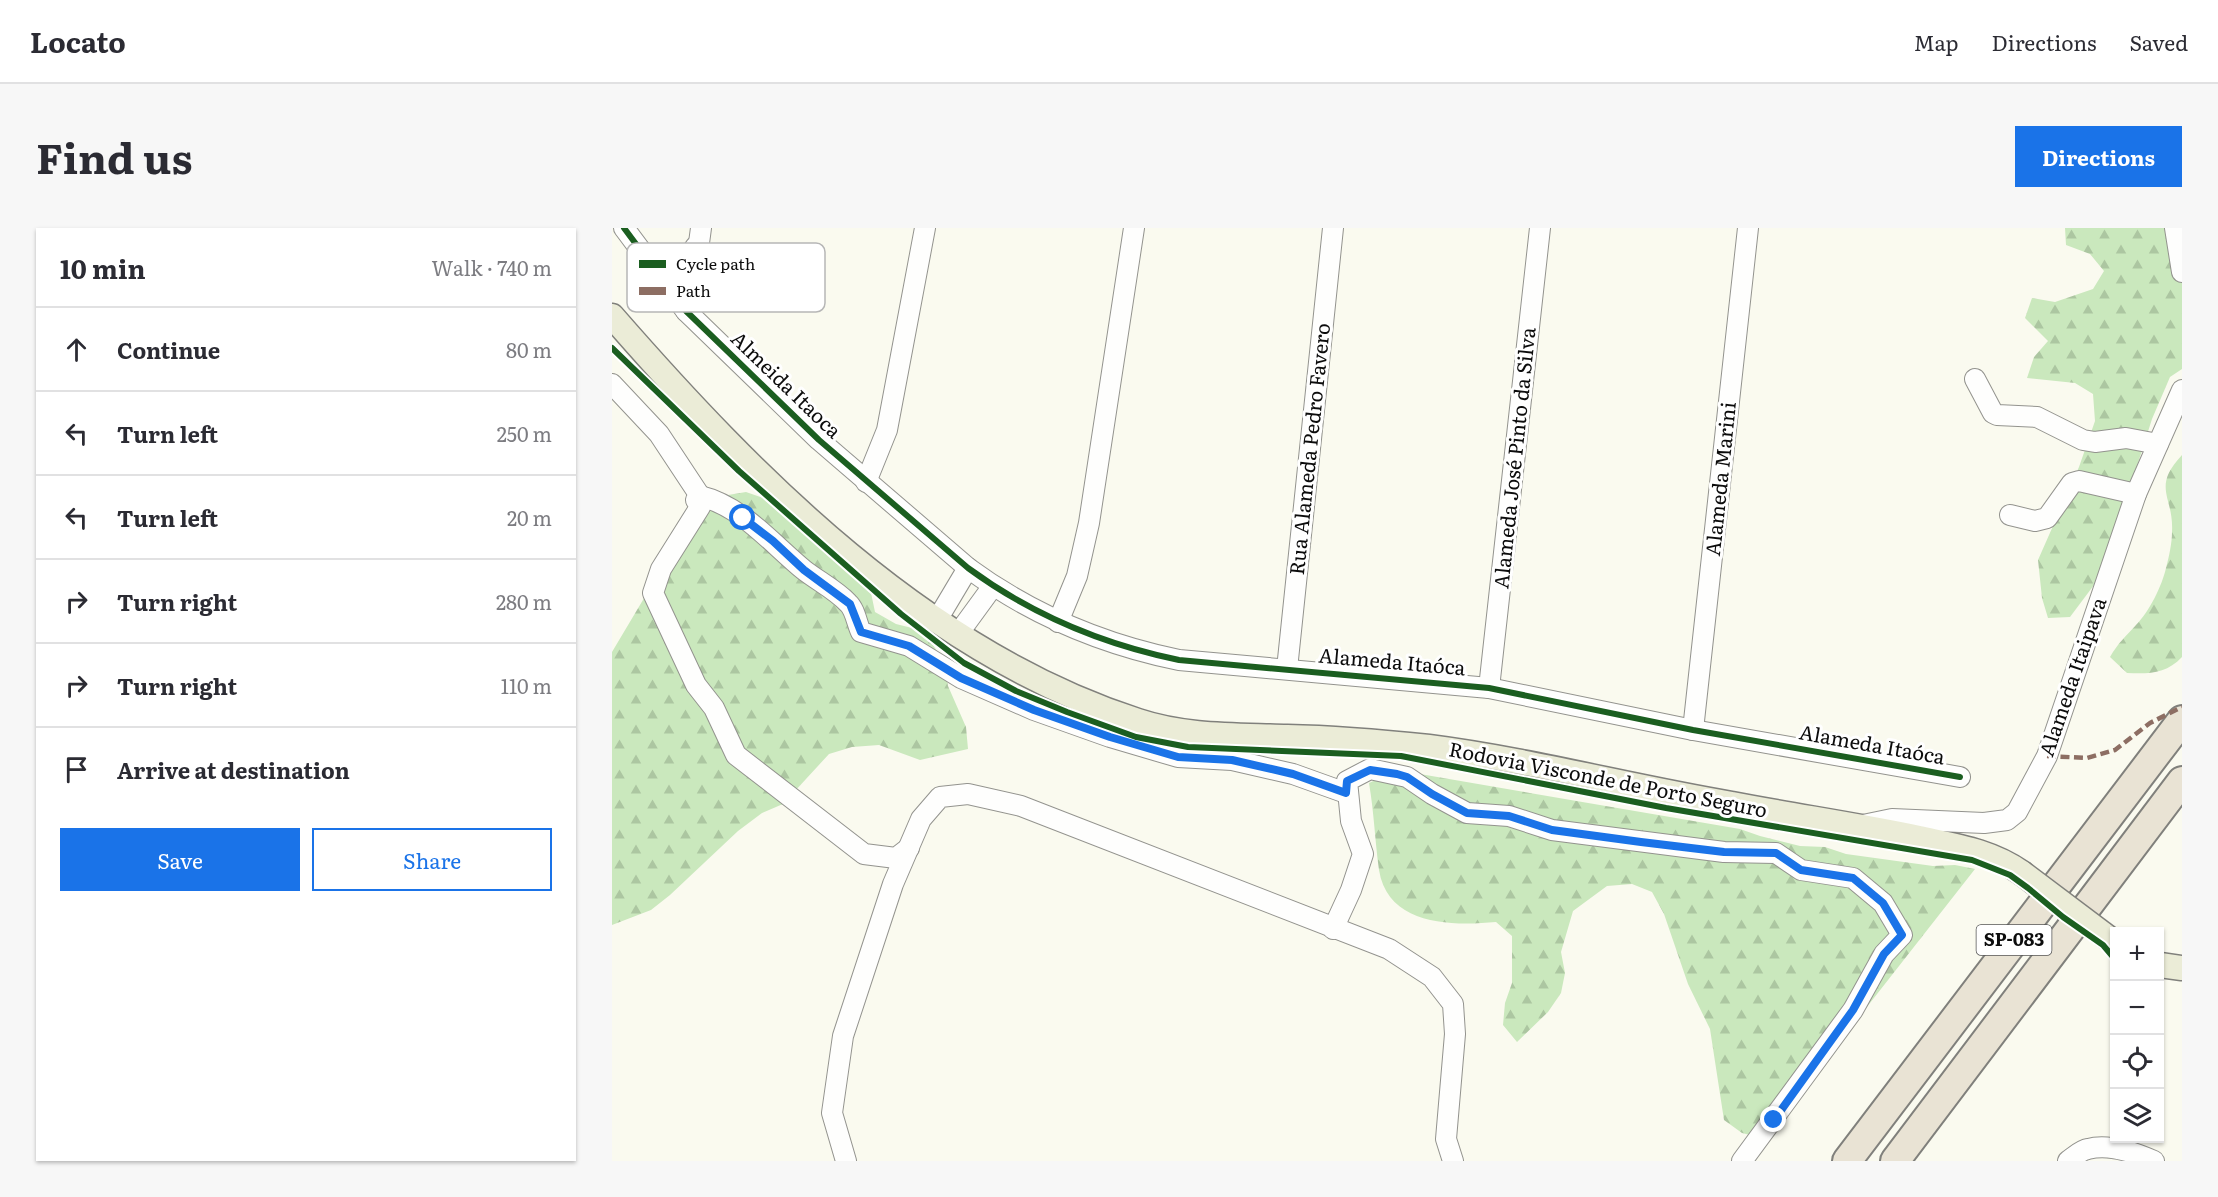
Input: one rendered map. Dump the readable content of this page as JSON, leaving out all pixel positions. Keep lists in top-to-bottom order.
{
  "streets": {
    "highway": ["SP-083"],
    "main road": ["Rodovia Visconde de Porto Seguro"],
    "street": [
      "Almeida Itaoca",
      "Rua Alameda Pedro Favero",
      "Alameda José Pinto da Silva",
      "Alameda Marini",
      "Alameda Itaóca",
      "Alameda Itaipava"
    ]
  },
  "crossings": [
    ["Almeida Itaoca", "Alameda Itaóca"],
    ["Rua Alameda Pedro Favero", "Alameda Itaóca"],
    ["Alameda José Pinto da Silva", "Alameda Itaóca"],
    ["Alameda Marini", "Alameda Itaóca"],
    ["Alameda Itaipava", "Rodovia Visconde de Porto Seguro"]
  ],
  "legend": ["Cycle path", "Path"],
  "page": {
    "header": "Locato",
    "nav": ["Map", "Directions", "Saved"],
    "title": "Find us",
    "buttons": [
      "Directions",
      ["Save", "Share"]
    ],
    "heading": ["10 min", "Walk · 740 m"],
    "list": [
      ["Continue", "80 m"],
      ["Turn left", "250 m"],
      ["Turn left", "20 m"],
      ["Turn right", "280 m"],
      ["Turn right", "110 m"],
      "Arrive at destination"
    ],
    "map_buttons": ["+", "−"]
  }
}
